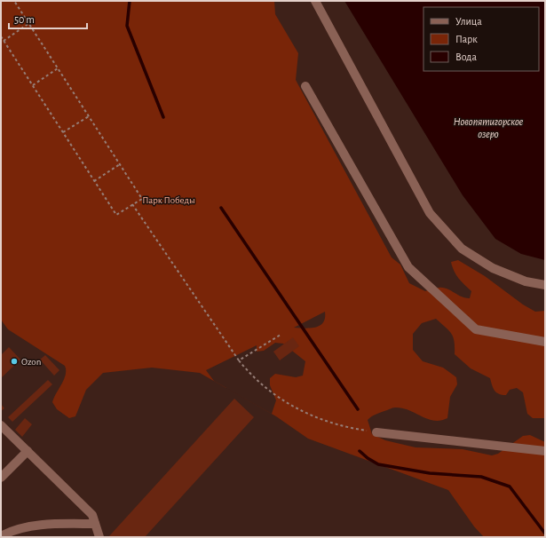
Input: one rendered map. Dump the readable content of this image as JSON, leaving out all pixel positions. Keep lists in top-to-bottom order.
{
  "water": ["Новопятигорское озеро"],
  "parks": ["Парк Победы"],
  "places": ["Ozon"],
  "legend": ["Улица", "Парк", "Вода"],
  "scale_bar": "50 m"
}
